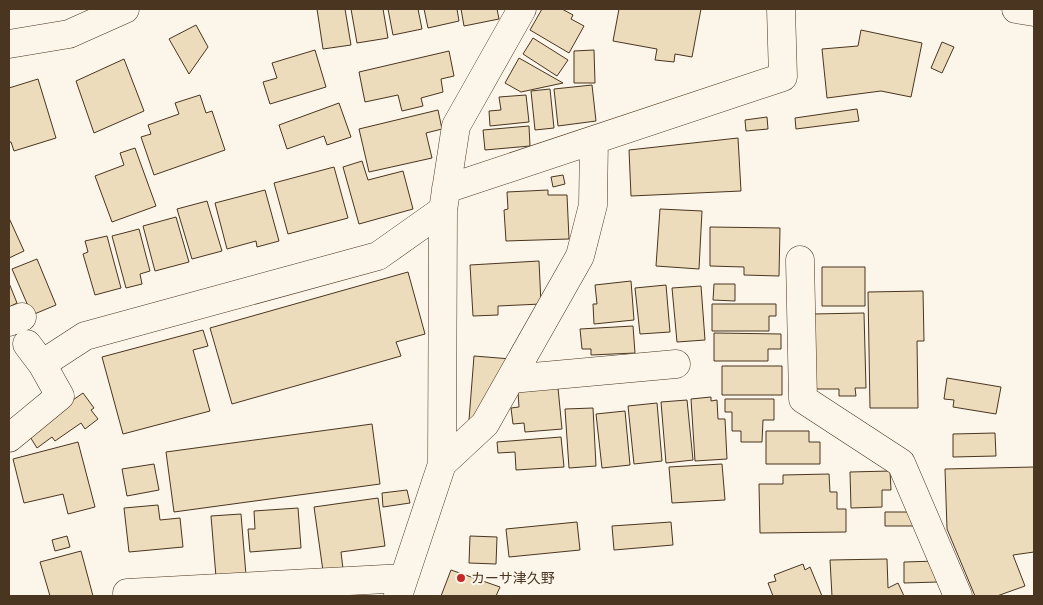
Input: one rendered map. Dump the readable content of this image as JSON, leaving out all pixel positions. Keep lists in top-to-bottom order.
{
  "places": ["カーサ津久野"]
}
